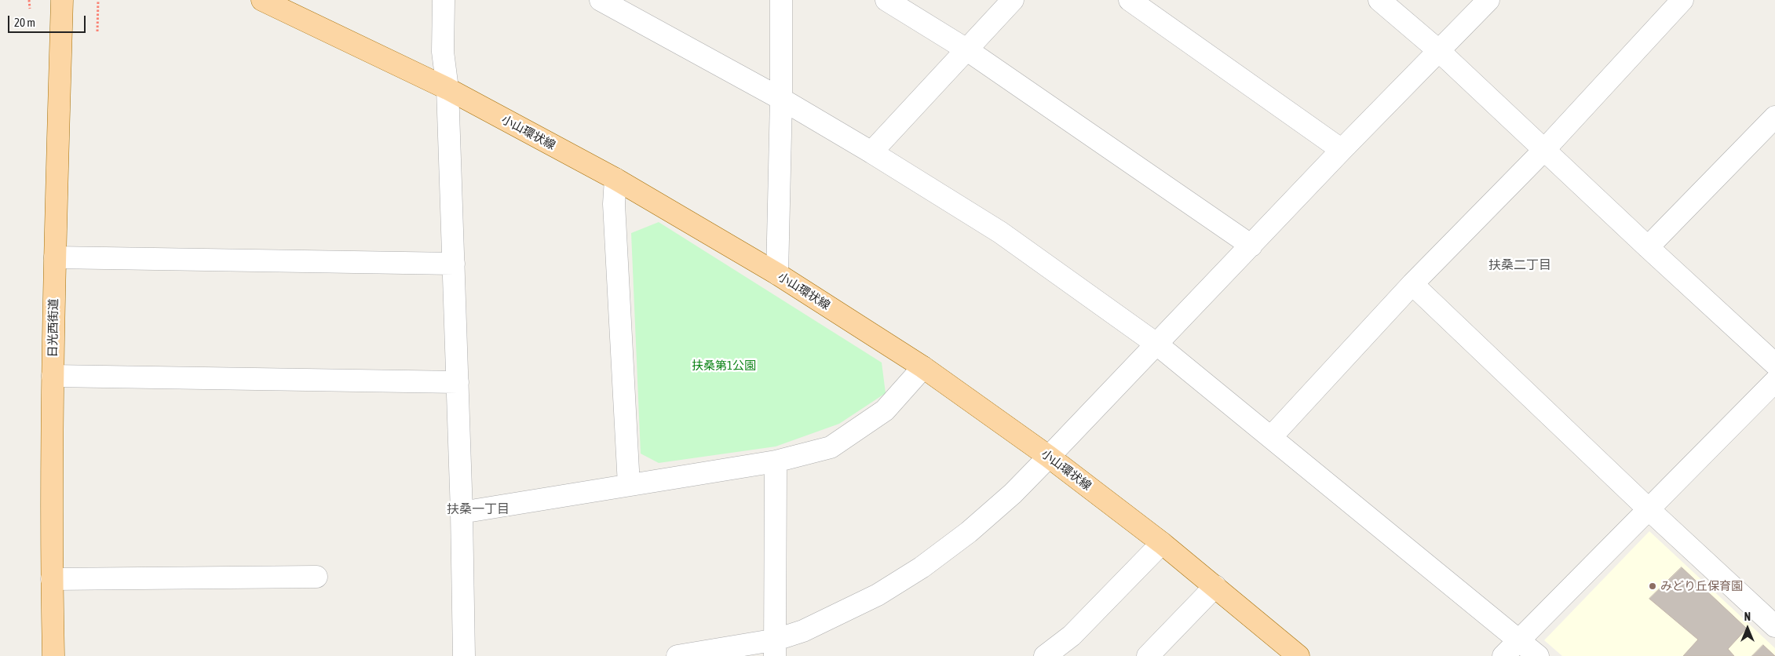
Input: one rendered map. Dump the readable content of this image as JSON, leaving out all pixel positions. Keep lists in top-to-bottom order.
{
  "streets": {
    "main road": ["小山環状線", "日光西街道"]
  },
  "districts": ["扶桑二丁目", "扶桑一丁目"],
  "parks": ["扶桑第1公園"],
  "places": ["みどり丘保育園"],
  "scale_bar": "20 m",
  "north": "top"
}
